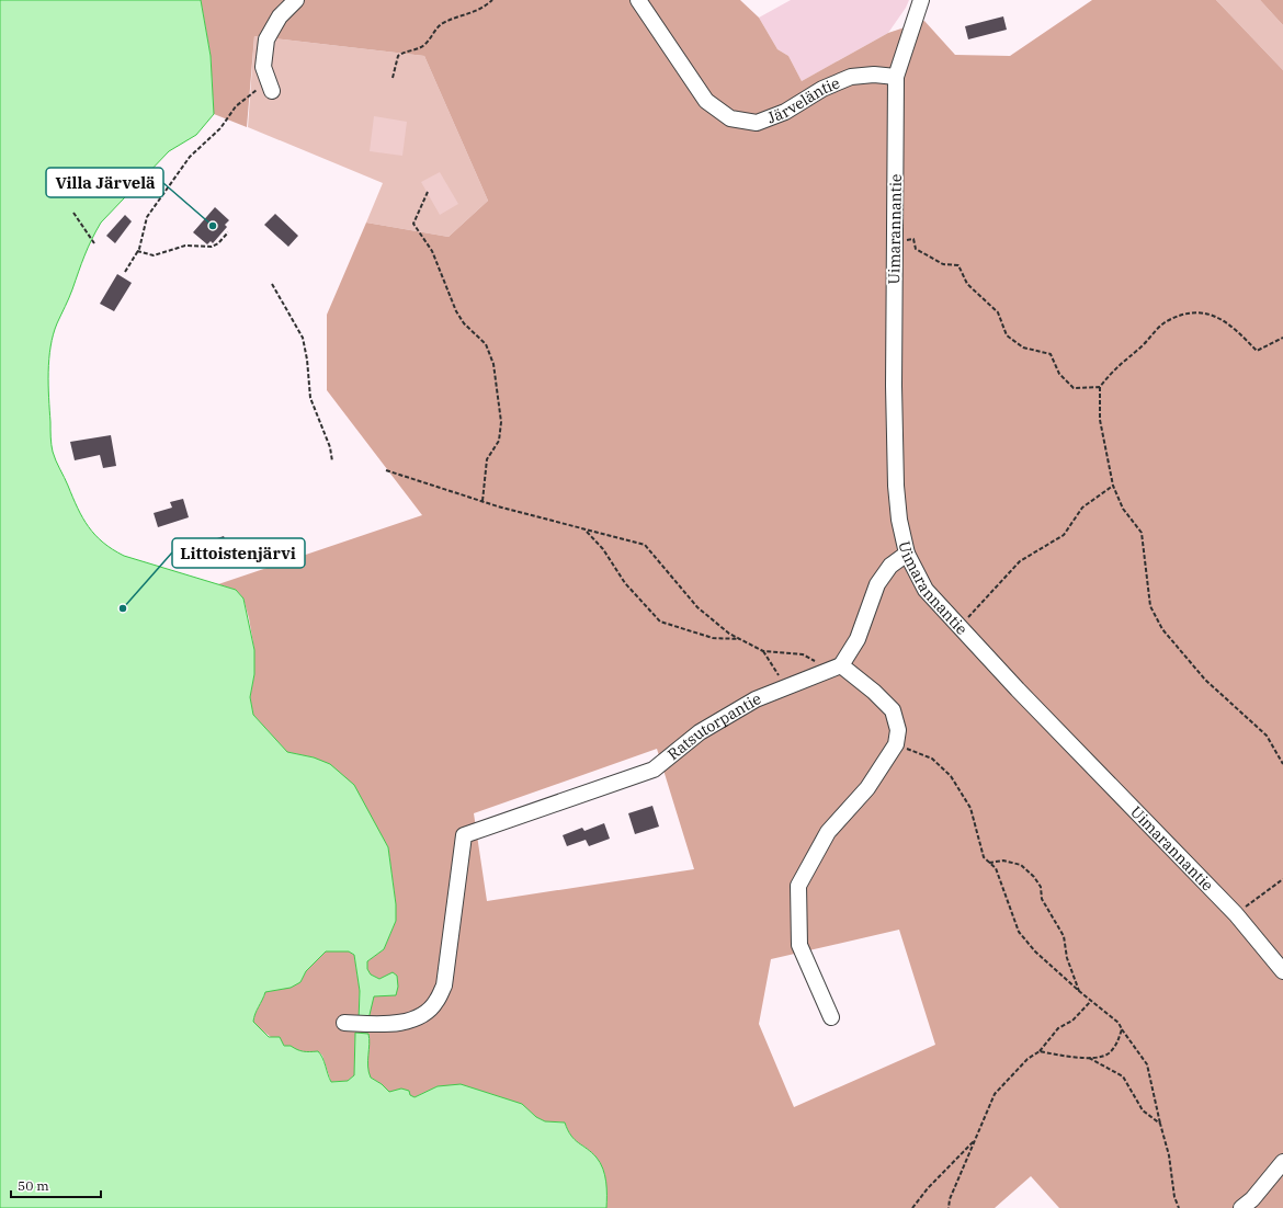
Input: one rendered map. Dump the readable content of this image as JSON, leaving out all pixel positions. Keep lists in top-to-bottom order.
{
  "streets": {
    "street": ["Järveläntie", "Uimarannantie", "Ratsutorpantie"]
  },
  "crossings": [
    ["Järveläntie", "Uimarannantie"]
  ],
  "places": ["Villa Järvelä", "Littoistenjärvi"],
  "scale_bar": "50 m"
}
